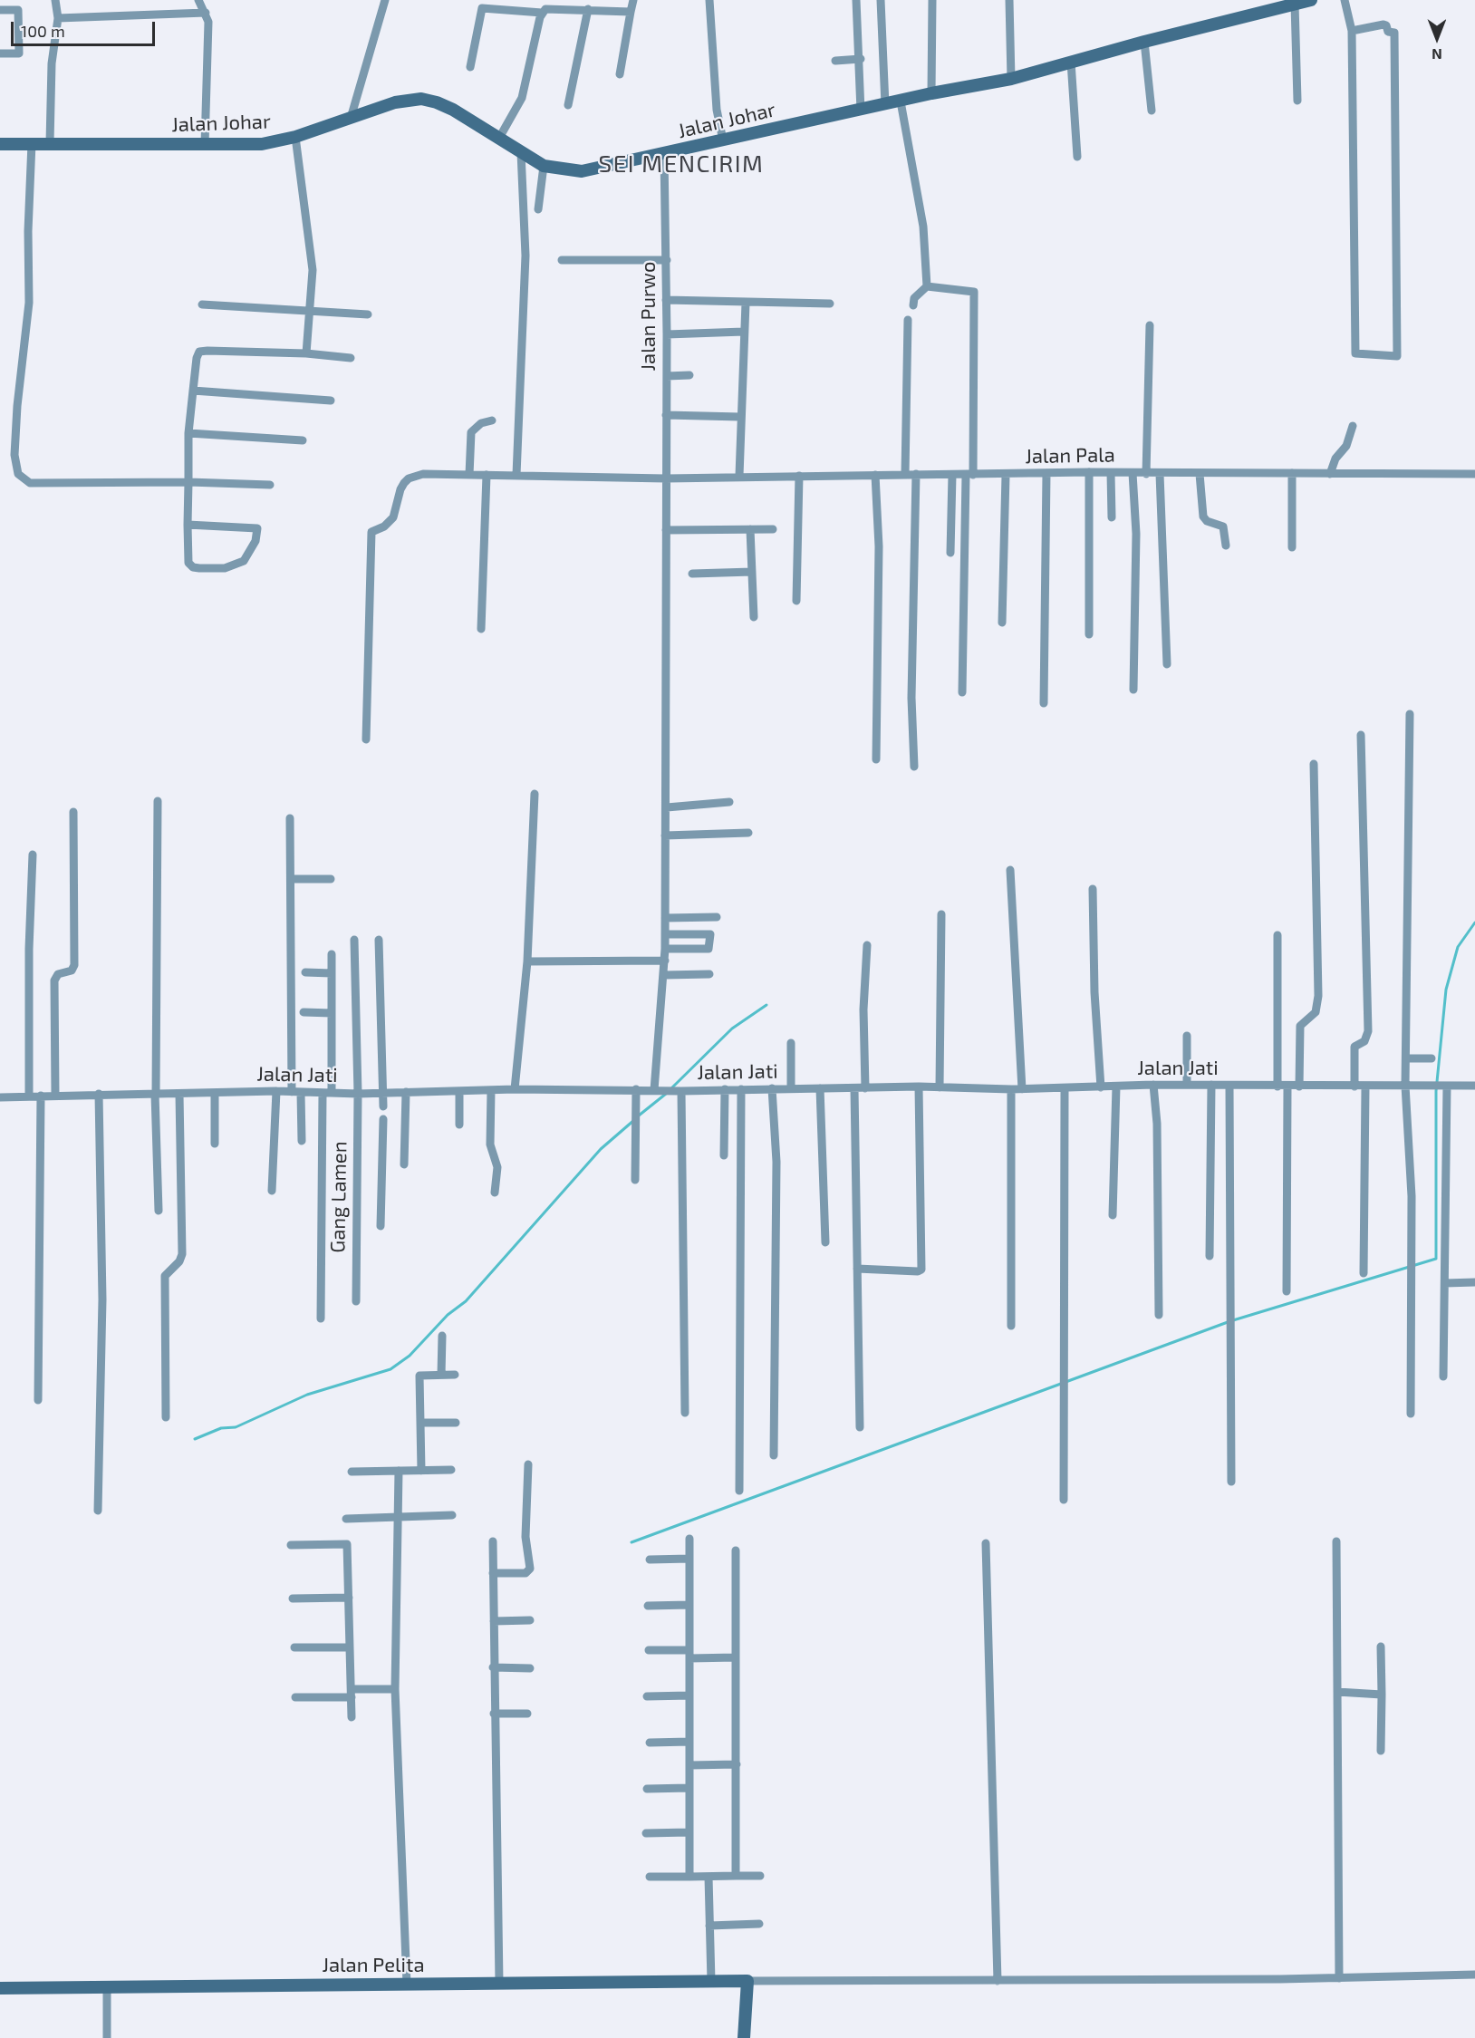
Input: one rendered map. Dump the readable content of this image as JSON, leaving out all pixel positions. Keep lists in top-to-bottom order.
{
  "streets": {
    "street": [
      "Jalan Johar",
      "Jalan Purwo",
      "Jalan Pala",
      "Jalan Jati",
      "Gang Lamen",
      "Jalan Pelita"
    ]
  },
  "crossings": [
    ["Jalan Johar", "Jalan Purwo"],
    ["Jalan Purwo", "Jalan Pala"],
    ["Jalan Purwo", "Jalan Jati"],
    ["Jalan Jati", "Gang Lamen"]
  ],
  "districts": ["SEI MENCIRIM"],
  "scale_bar": "100 m",
  "north": "bottom"
}
